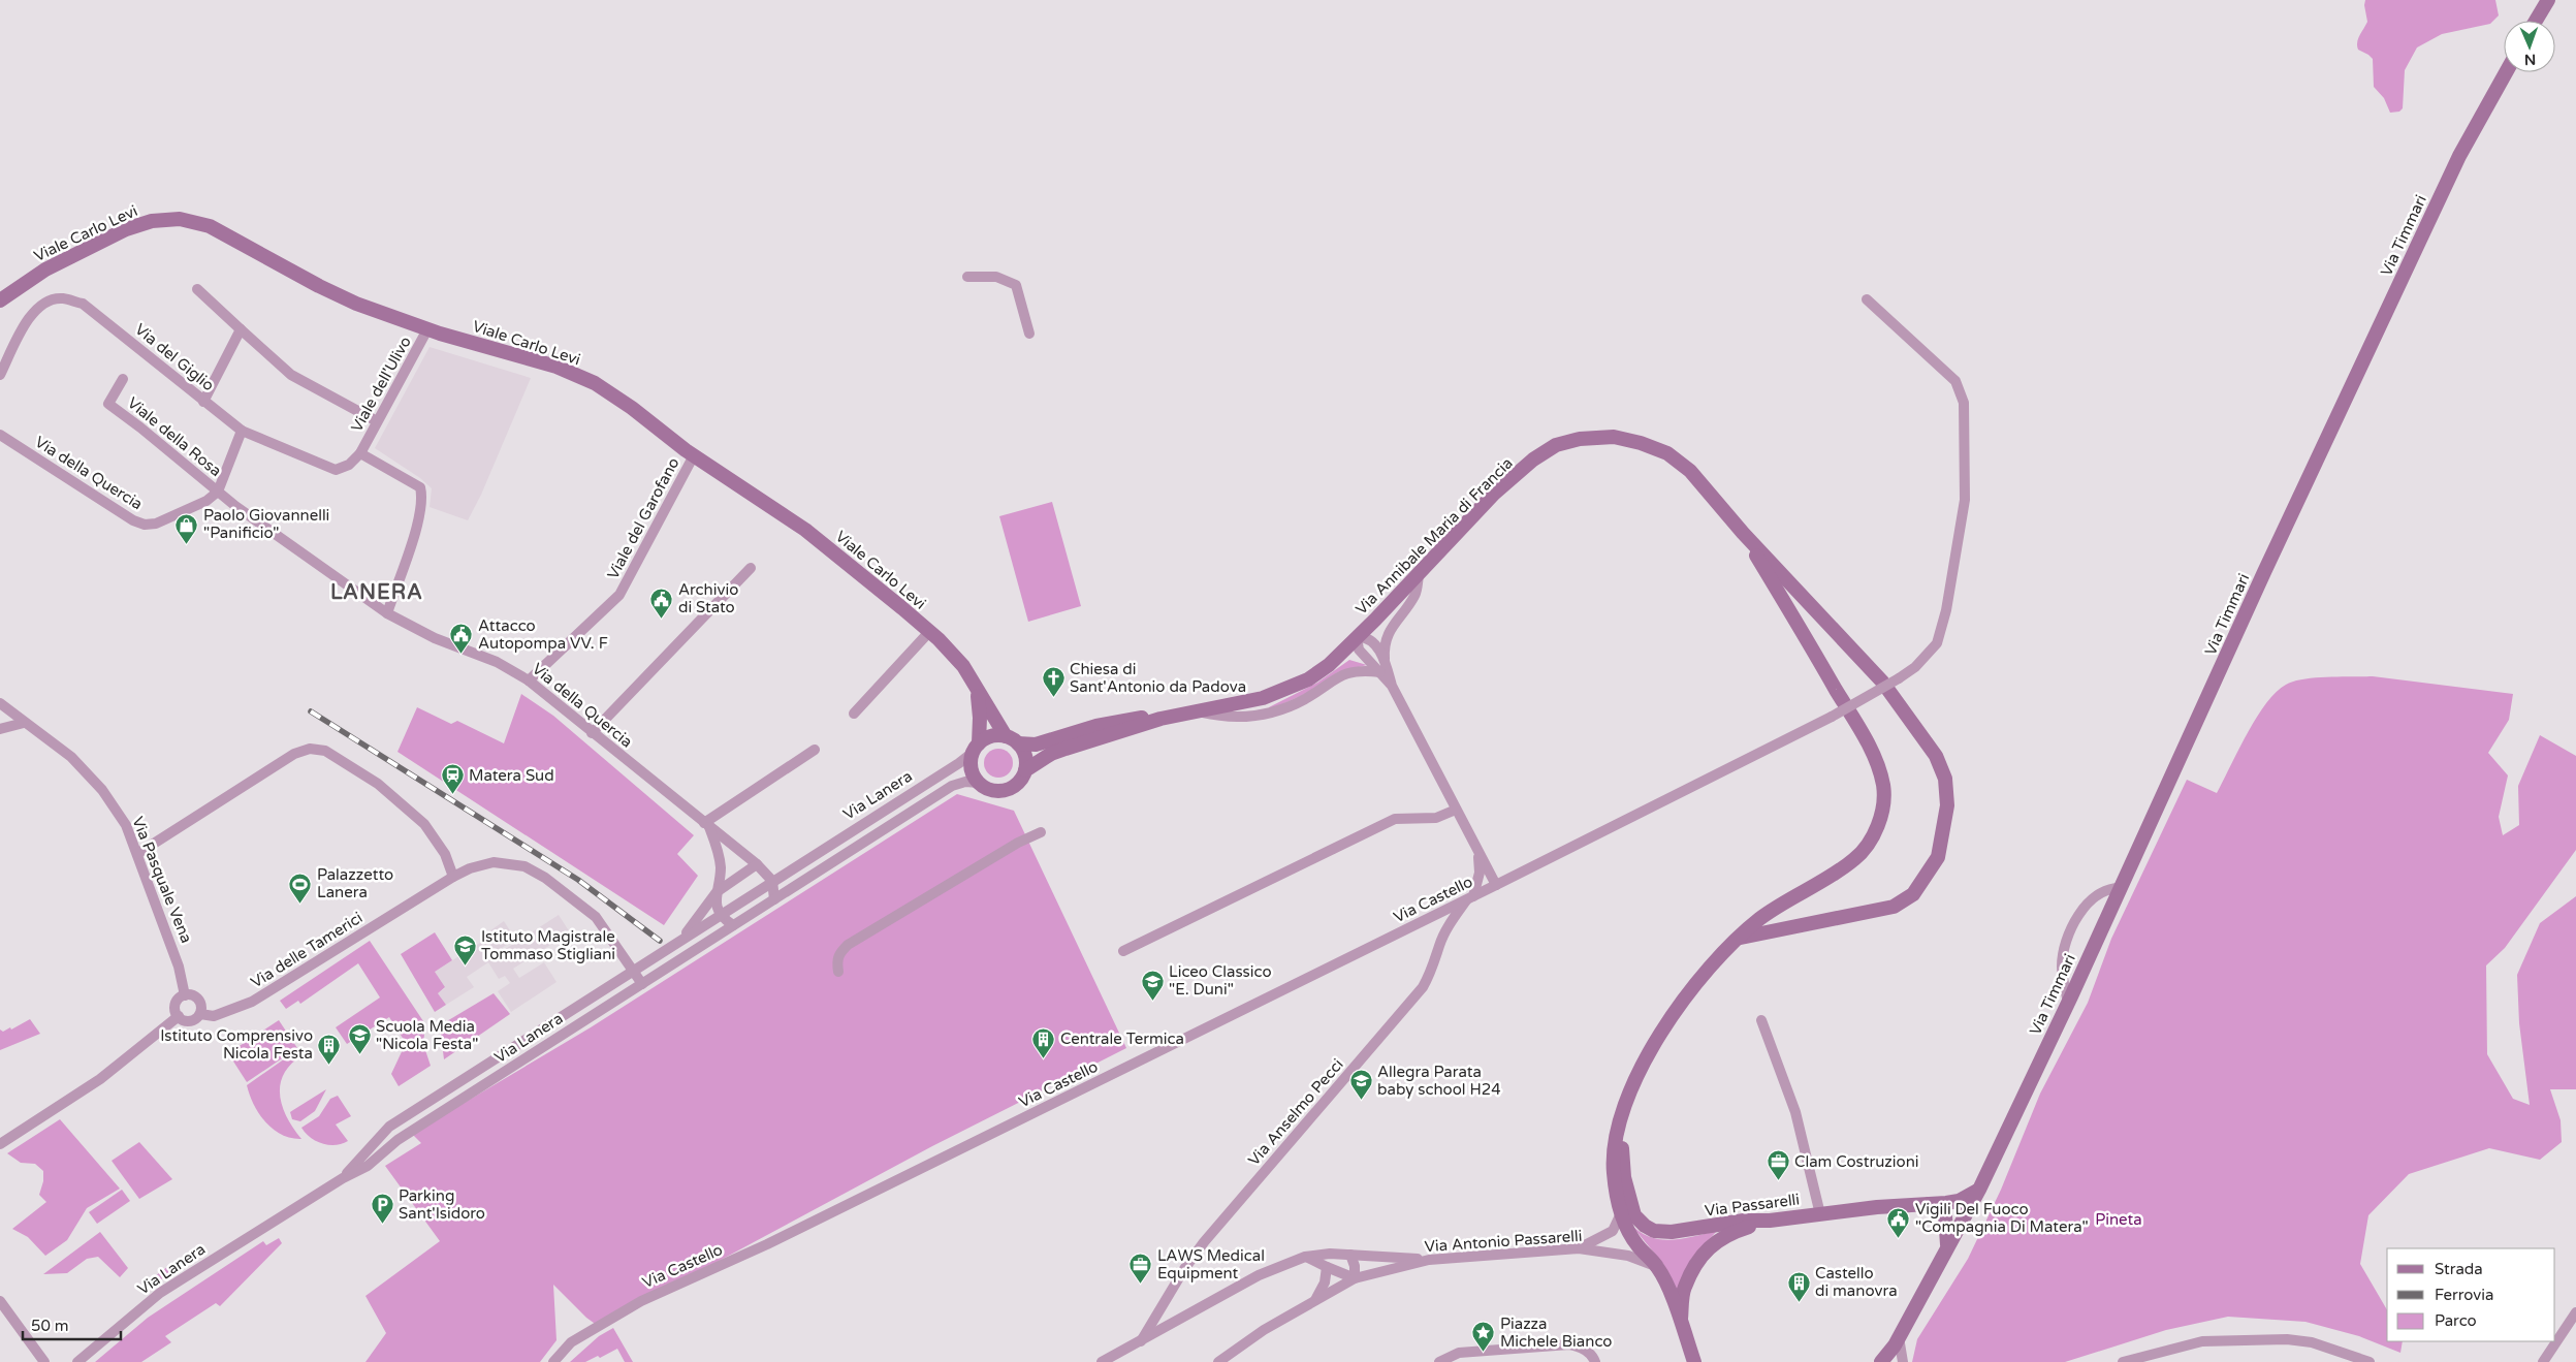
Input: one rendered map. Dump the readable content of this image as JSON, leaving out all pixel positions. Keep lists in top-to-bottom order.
{
  "streets": {
    "main road": [
      "Viale Carlo Levi",
      "Via Timmari",
      "Via Annibale Maria di Francia",
      "Via Passarelli"
    ],
    "street": [
      "Via del Giglio",
      "Viale dell'Ulivo",
      "Viale della Rosa",
      "Via della Quercia",
      "Viale del Garofano",
      "Via Lanera",
      "Via Pasquale Vena",
      "Via Castello",
      "Via delle Tamerici",
      "Via Anselmo Pecci",
      "Via Antonio Passarelli"
    ]
  },
  "crossings": [
    ["Viale Carlo Levi", "Viale dell'Ulivo"],
    ["Viale Carlo Levi", "Viale del Garofano"],
    ["Viale Carlo Levi", "Via Annibale Maria di Francia"],
    ["Viale Carlo Levi", "Via Lanera"],
    ["Via Timmari", "Via Passarelli"],
    ["Via del Giglio", "Viale dell'Ulivo"],
    ["Viale della Rosa", "Via della Quercia"],
    ["Via della Quercia", "Viale del Garofano"],
    ["Via della Quercia", "Via Lanera"],
    ["Via Annibale Maria di Francia", "Via Lanera"],
    ["Via Annibale Maria di Francia", "Via Passarelli"],
    ["Via Lanera", "Via delle Tamerici"],
    ["Via Pasquale Vena", "Via delle Tamerici"],
    ["Via Castello", "Via Anselmo Pecci"]
  ],
  "districts": ["LANERA"],
  "parks": ["Pineta"],
  "places": {
    "shop": ["Paolo Giovannelli \"Panificio\""],
    "public building": ["Archivio di Stato", "Attacco Autopompa VV. F", "Vigili Del Fuoco \"Compagnia Di Matera\""],
    "church": ["Chiesa di Sant'Antonio da Padova"],
    "station": ["Matera Sud"],
    "sports": ["Palazzetto Lanera"],
    "school or university": [
      "Istituto Magistrale Tommaso Stigliani",
      "Liceo Classico \"E. Duni\"",
      "Scuola Media \"Nicola Festa\"",
      "Allegra Parata baby school H24"
    ],
    "building": ["Centrale Termica", "Istituto Comprensivo Nicola Festa", "Castello di manovra"],
    "office": ["Clam Costruzioni", "LAWS Medical Equipment"],
    "parking": ["Parking Sant'Isidoro"],
    "place": ["Piazza Michele Bianco"]
  },
  "legend": ["Strada", "Ferrovia", "Parco"],
  "scale_bar": "50 m",
  "north": "bottom"
}
